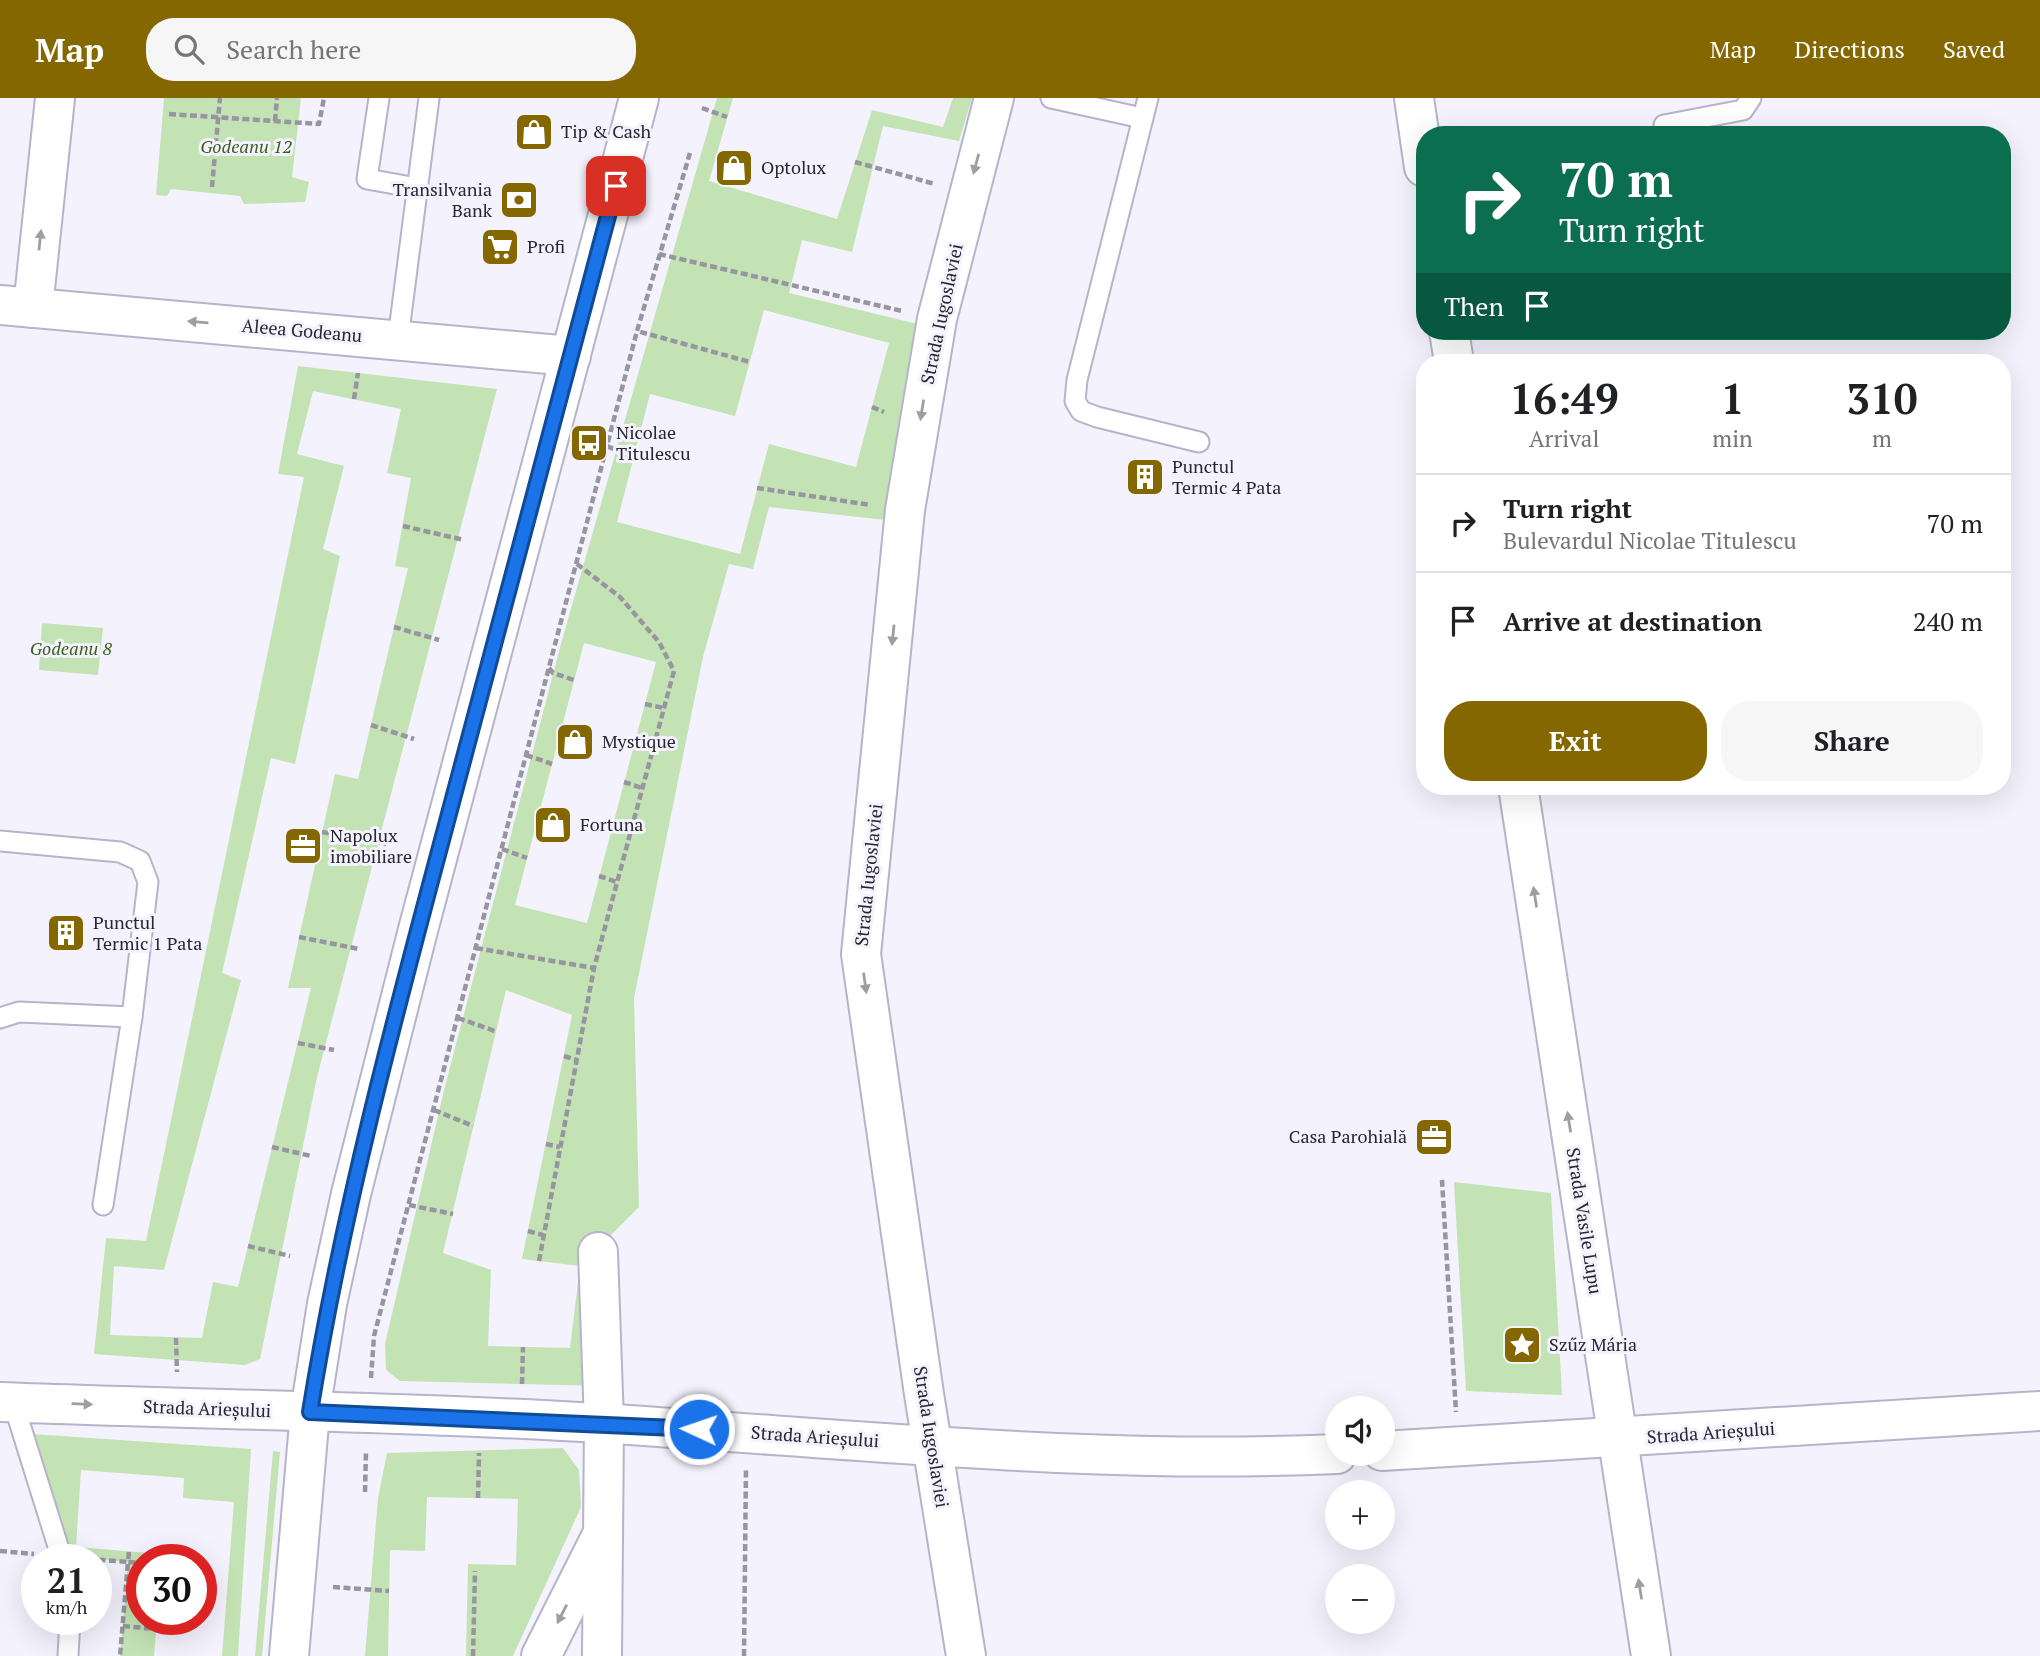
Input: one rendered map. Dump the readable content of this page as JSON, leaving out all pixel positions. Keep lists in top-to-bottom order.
{
  "streets": {
    "street": [
      "Strada Iugoslaviei",
      "Aleea Godeanu",
      "Strada Vasile Lupu",
      "Strada Arieșului"
    ]
  },
  "crossings": [
    ["Strada Iugoslaviei", "Strada Arieșului"],
    ["Strada Vasile Lupu", "Strada Arieșului"]
  ],
  "one_way": ["Strada Iugoslaviei", "Strada Vasile Lupu"],
  "parks": ["Godeanu 12", "Godeanu 8"],
  "places": {
    "shop": [
      "Tip & Cash",
      "Optolux",
      "Mystique",
      "Fortuna"
    ],
    "bank": ["Transilvania Bank"],
    "supermarket": ["Profi"],
    "bus stop": ["Nicolae Titulescu"],
    "building": ["Punctul Termic 4 Pata", "Punctul Termic 1 Pata"],
    "office": ["Napolux imobiliare", "Casa Parohială"],
    "place": ["Szűz Mária"]
  },
  "page": {
    "header": "Map",
    "search": "Search here",
    "nav": ["Map", "Directions", "Saved"],
    "turn": ["70 m", "Turn right"],
    "then": "Then",
    "eta": [
      "16:49",
      "Arrival",
      "1",
      "min",
      "310",
      "m"
    ],
    "list": [
      {
        "name": "Turn right",
        "note": "Bulevardul Nicolae Titulescu",
        "value": "70 m"
      },
      {
        "name": "Arrive at destination",
        "value": "240 m"
      }
    ],
    "buttons": ["Exit", "Share"],
    "map_buttons": ["+", "−"],
    "speed": "21 km/h",
    "limit": "30"
  }
}
